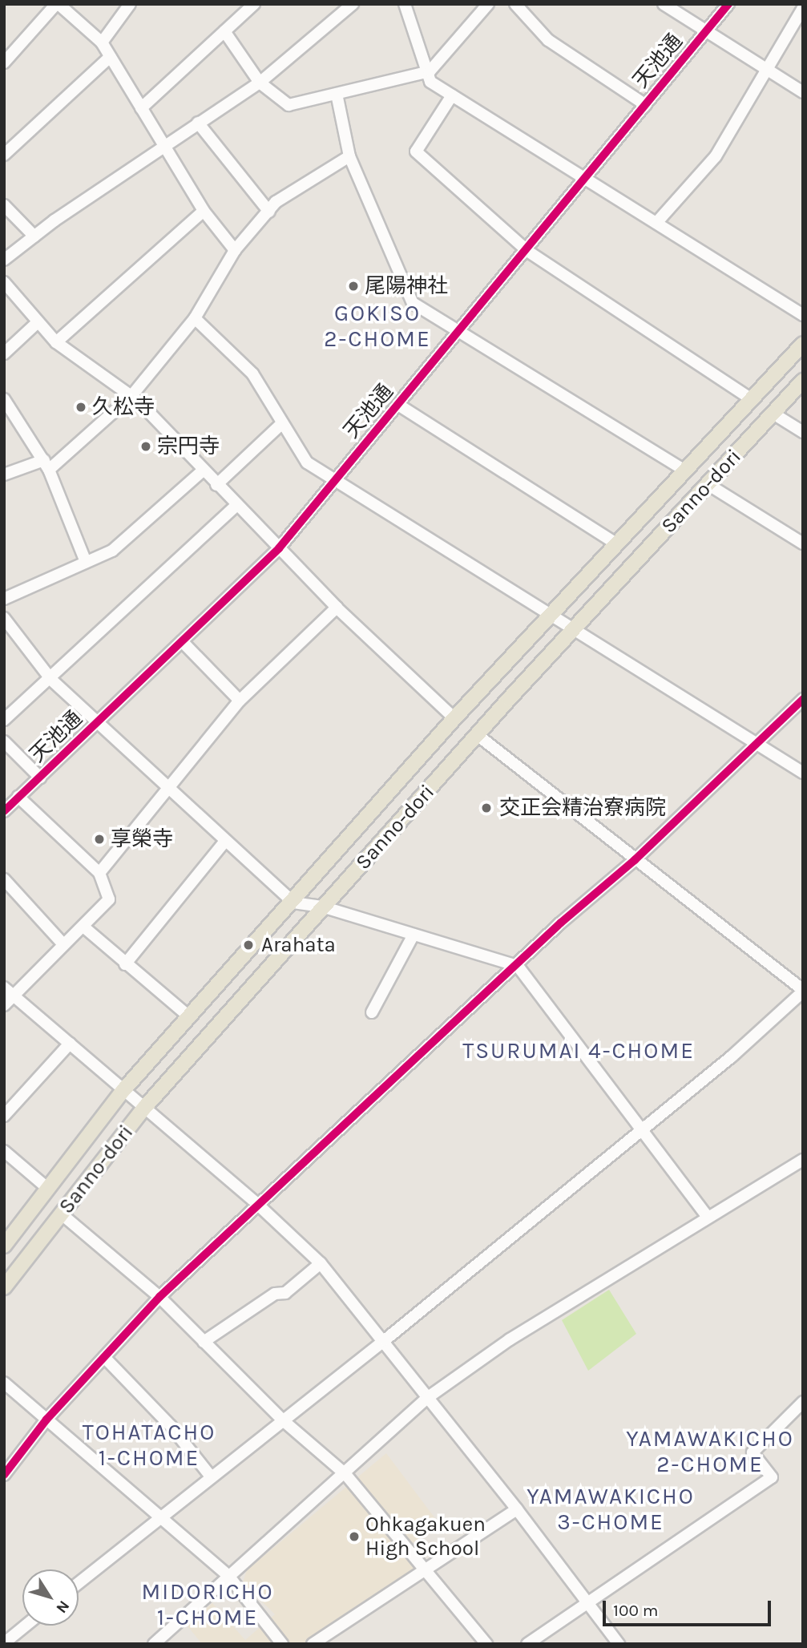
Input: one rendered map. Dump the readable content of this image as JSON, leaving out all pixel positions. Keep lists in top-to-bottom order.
{
  "streets": {
    "main road": ["Sanno-dori"],
    "street": ["天池通"]
  },
  "districts": [
    "GOKISO 2-CHOME",
    "TSURUMAI 4-CHOME",
    "TOHATACHO 1-CHOME",
    "YAMAWAKICHO 2-CHOME",
    "YAMAWAKICHO 3-CHOME",
    "MIDORICHO 1-CHOME"
  ],
  "places": [
    "尾陽神社",
    "久松寺",
    "宗円寺",
    "交正会精治寮病院",
    "享榮寺",
    "Arahata",
    "Ohkagakuen High School"
  ],
  "scale_bar": "100 m",
  "north": "bottom right"
}
